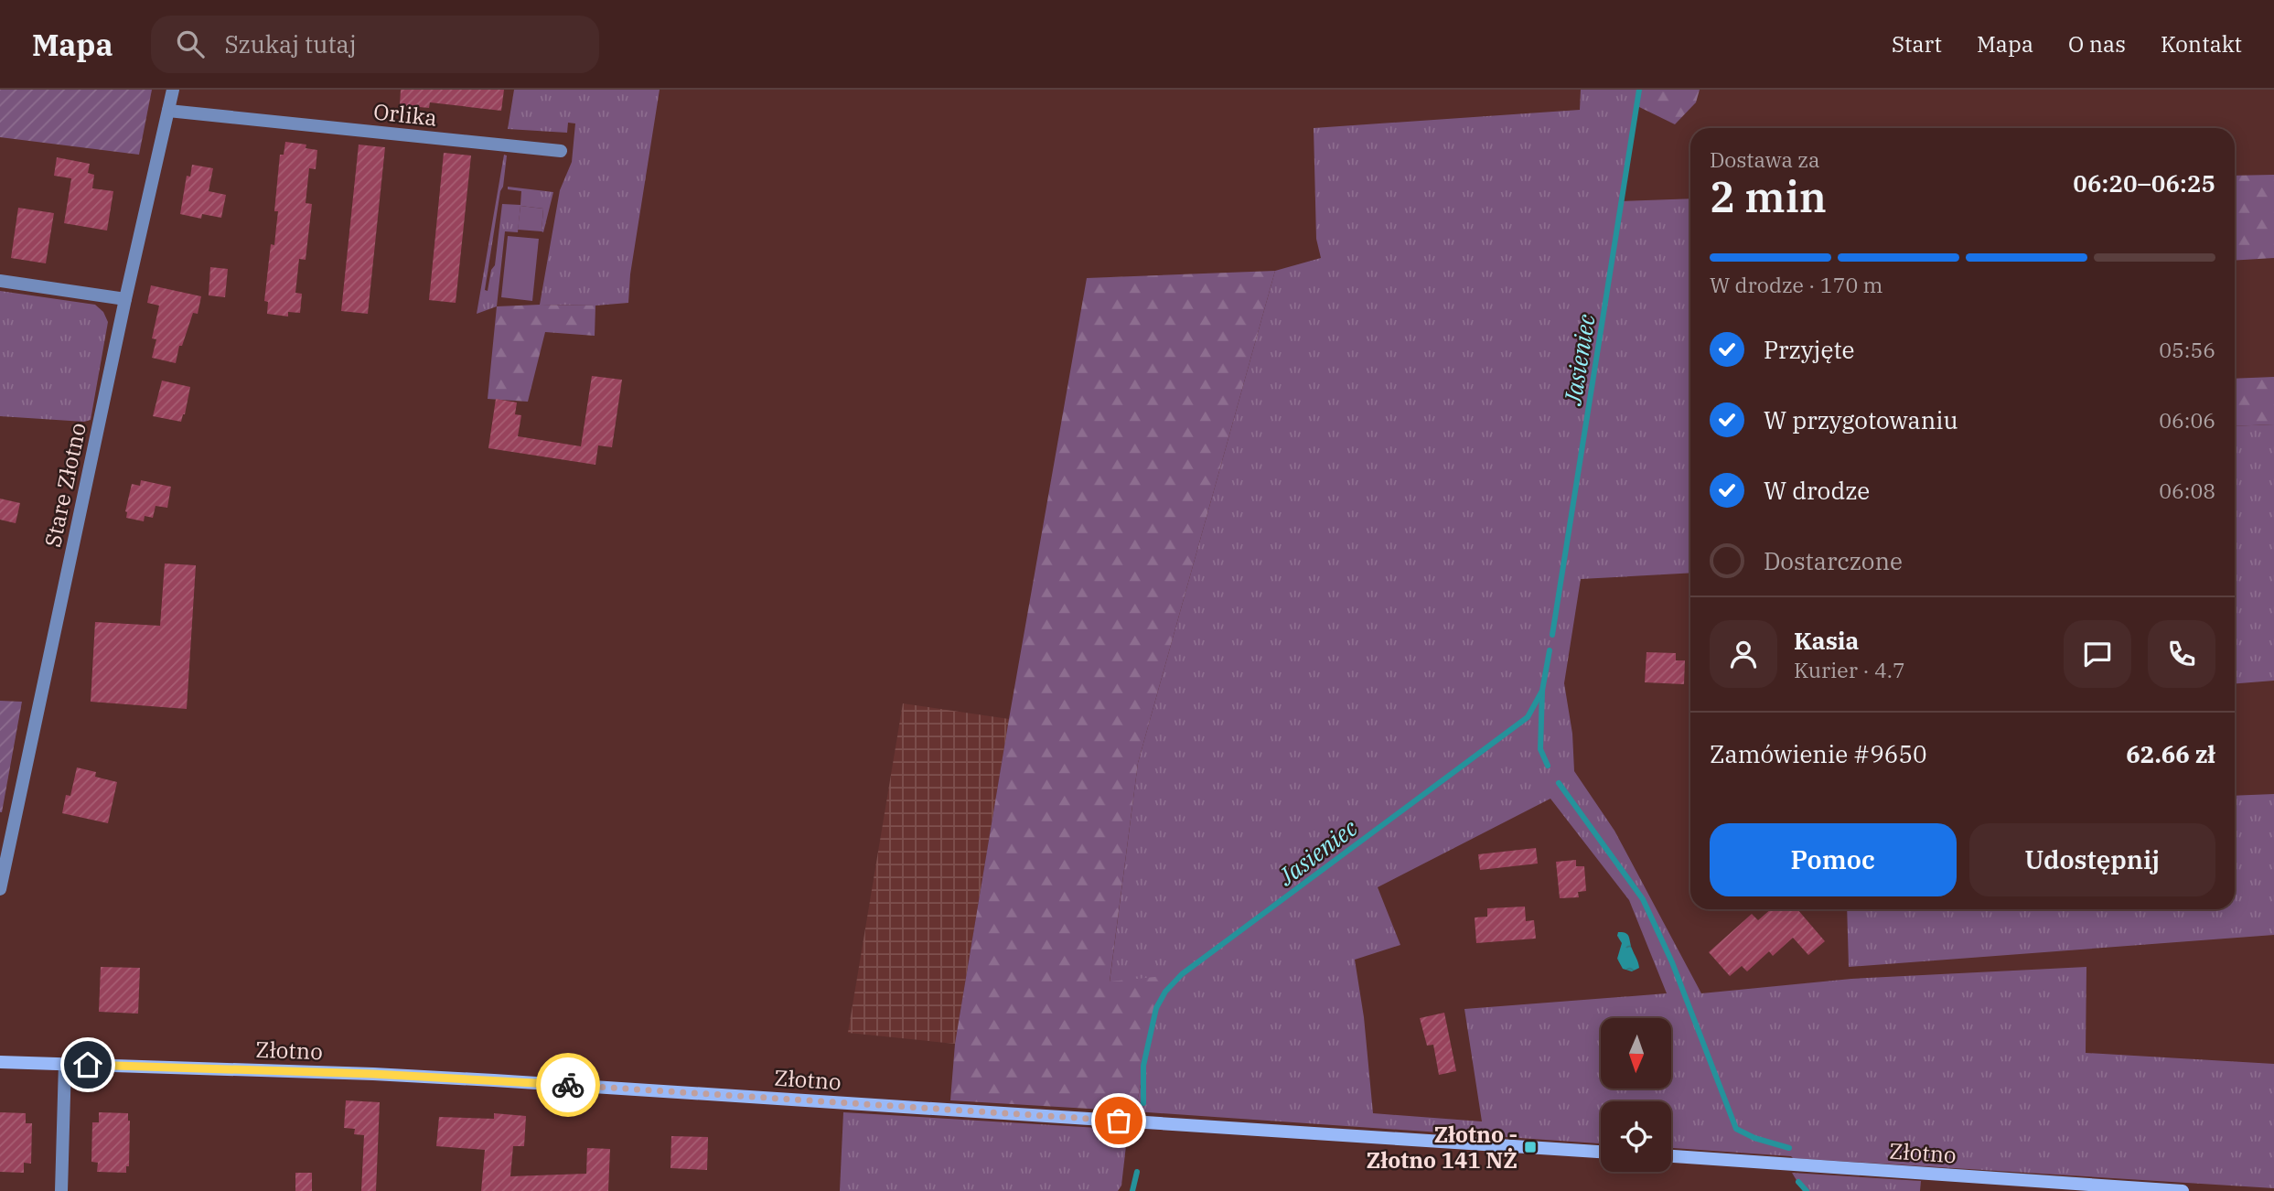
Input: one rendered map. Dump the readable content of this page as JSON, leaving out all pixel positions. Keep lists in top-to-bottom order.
{
  "streets": {
    "street": ["Orlika", "Stare Złotno", "Złotno"]
  },
  "crossings": [
    ["Orlika", "Stare Złotno"]
  ],
  "water": ["Jasieniec"],
  "places": {
    "transit": ["Złotno - Złotno 141 NŻ"]
  },
  "north": "bottom",
  "page": {
    "header": "Mapa",
    "search": "Szukaj tutaj",
    "nav": [
      "Start",
      "Mapa",
      "O nas",
      "Kontakt"
    ],
    "heading": ["2 min", "Dostawa za", "06:20–06:25"],
    "panel": [
      "Kasia",
      "Kurier · 4.7",
      "Zamówienie #9650",
      "62.66 zł"
    ],
    "bar": "W drodze · 170 m",
    "list": [
      ["Przyjęte", "05:56"],
      ["W przygotowaniu", "06:06"],
      ["W drodze", "06:08"],
      "Dostarczone"
    ],
    "buttons": ["Pomoc", "Udostępnij"]
  }
}
